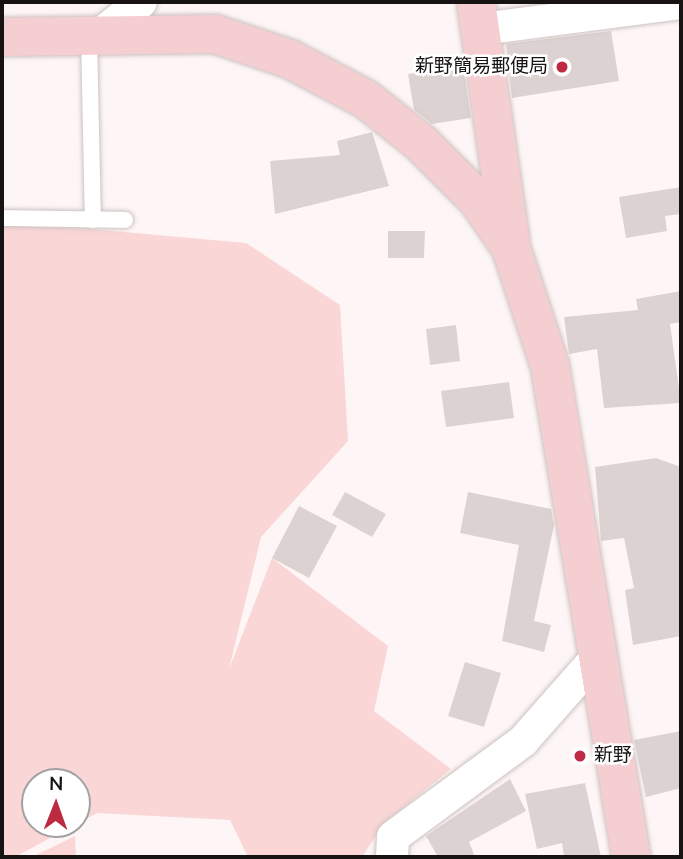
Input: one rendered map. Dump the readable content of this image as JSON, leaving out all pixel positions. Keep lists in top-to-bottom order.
{
  "places": ["新野簡易郵便局", "新野"],
  "north": "top"
}
